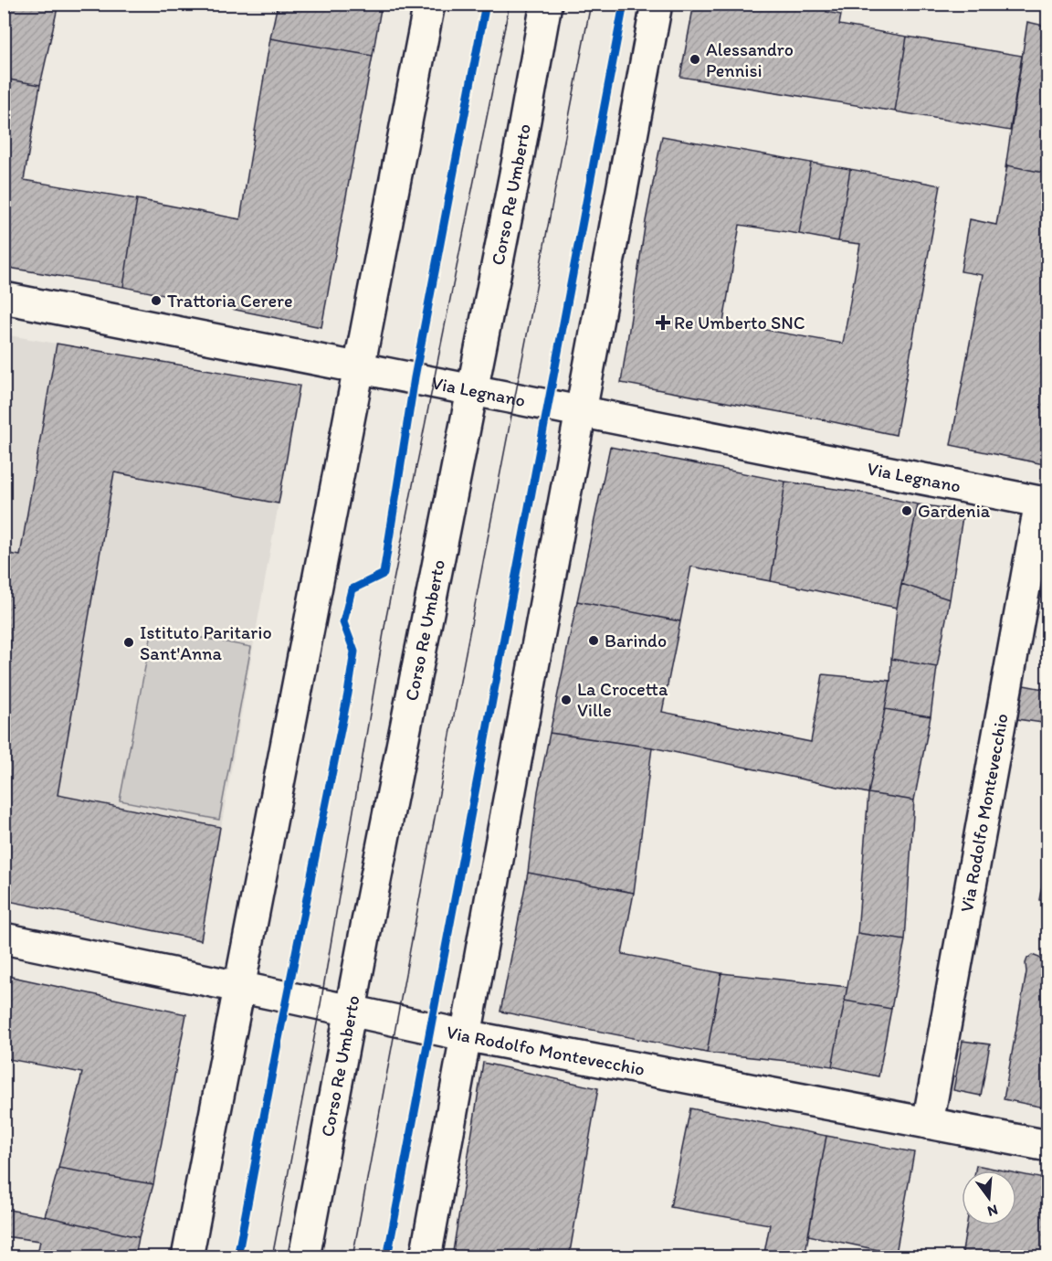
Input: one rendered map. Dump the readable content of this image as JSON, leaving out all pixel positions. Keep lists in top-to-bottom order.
{
  "streets": {
    "street": ["Corso Re Umberto", "Via Legnano", "Via Rodolfo Montevecchio"]
  },
  "crossings": [
    ["Corso Re Umberto", "Via Legnano"],
    ["Corso Re Umberto", "Via Rodolfo Montevecchio"],
    ["Via Legnano", "Via Rodolfo Montevecchio"]
  ],
  "places": {
    "other": [
      "Alessandro Pennisi",
      "Trattoria Cerere",
      "Gardenia",
      "Barindo",
      "Istituto Paritario Sant'Anna",
      "La Crocetta Ville"
    ],
    "health": ["Re Umberto SNC"]
  },
  "north": "bottom"
}
